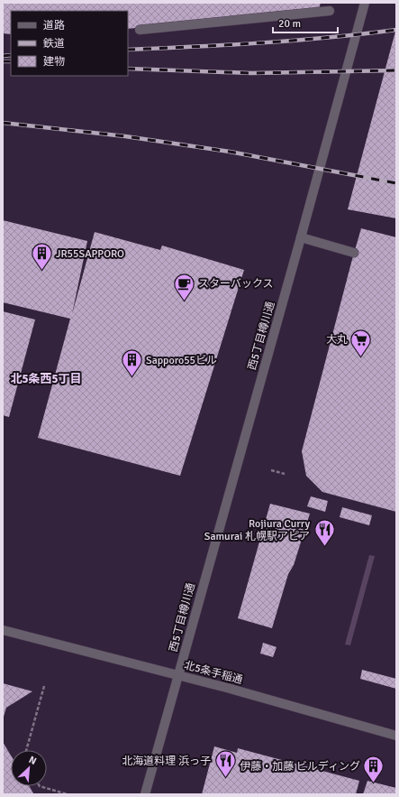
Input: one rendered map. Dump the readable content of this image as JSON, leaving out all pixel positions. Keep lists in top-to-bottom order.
{
  "streets": {
    "street": ["西5丁目樽川通", "北5条手稲通"]
  },
  "crossings": [
    ["西5丁目樽川通", "北5条手稲通"]
  ],
  "districts": ["北5条西5丁目"],
  "places": {
    "building": ["JR55SAPPORO", "Sapporo55ビル", "伊藤・加藤 ビルディング"],
    "cafe": ["スターバックス"],
    "supermarket": ["大丸"],
    "restaurant": ["Rojiura Curry Samurai 札幌駅アピア", "北海道料理 浜っ子"]
  },
  "legend": ["道路", "鉄道", "建物"],
  "scale_bar": "20 m",
  "north": "top right"
}
